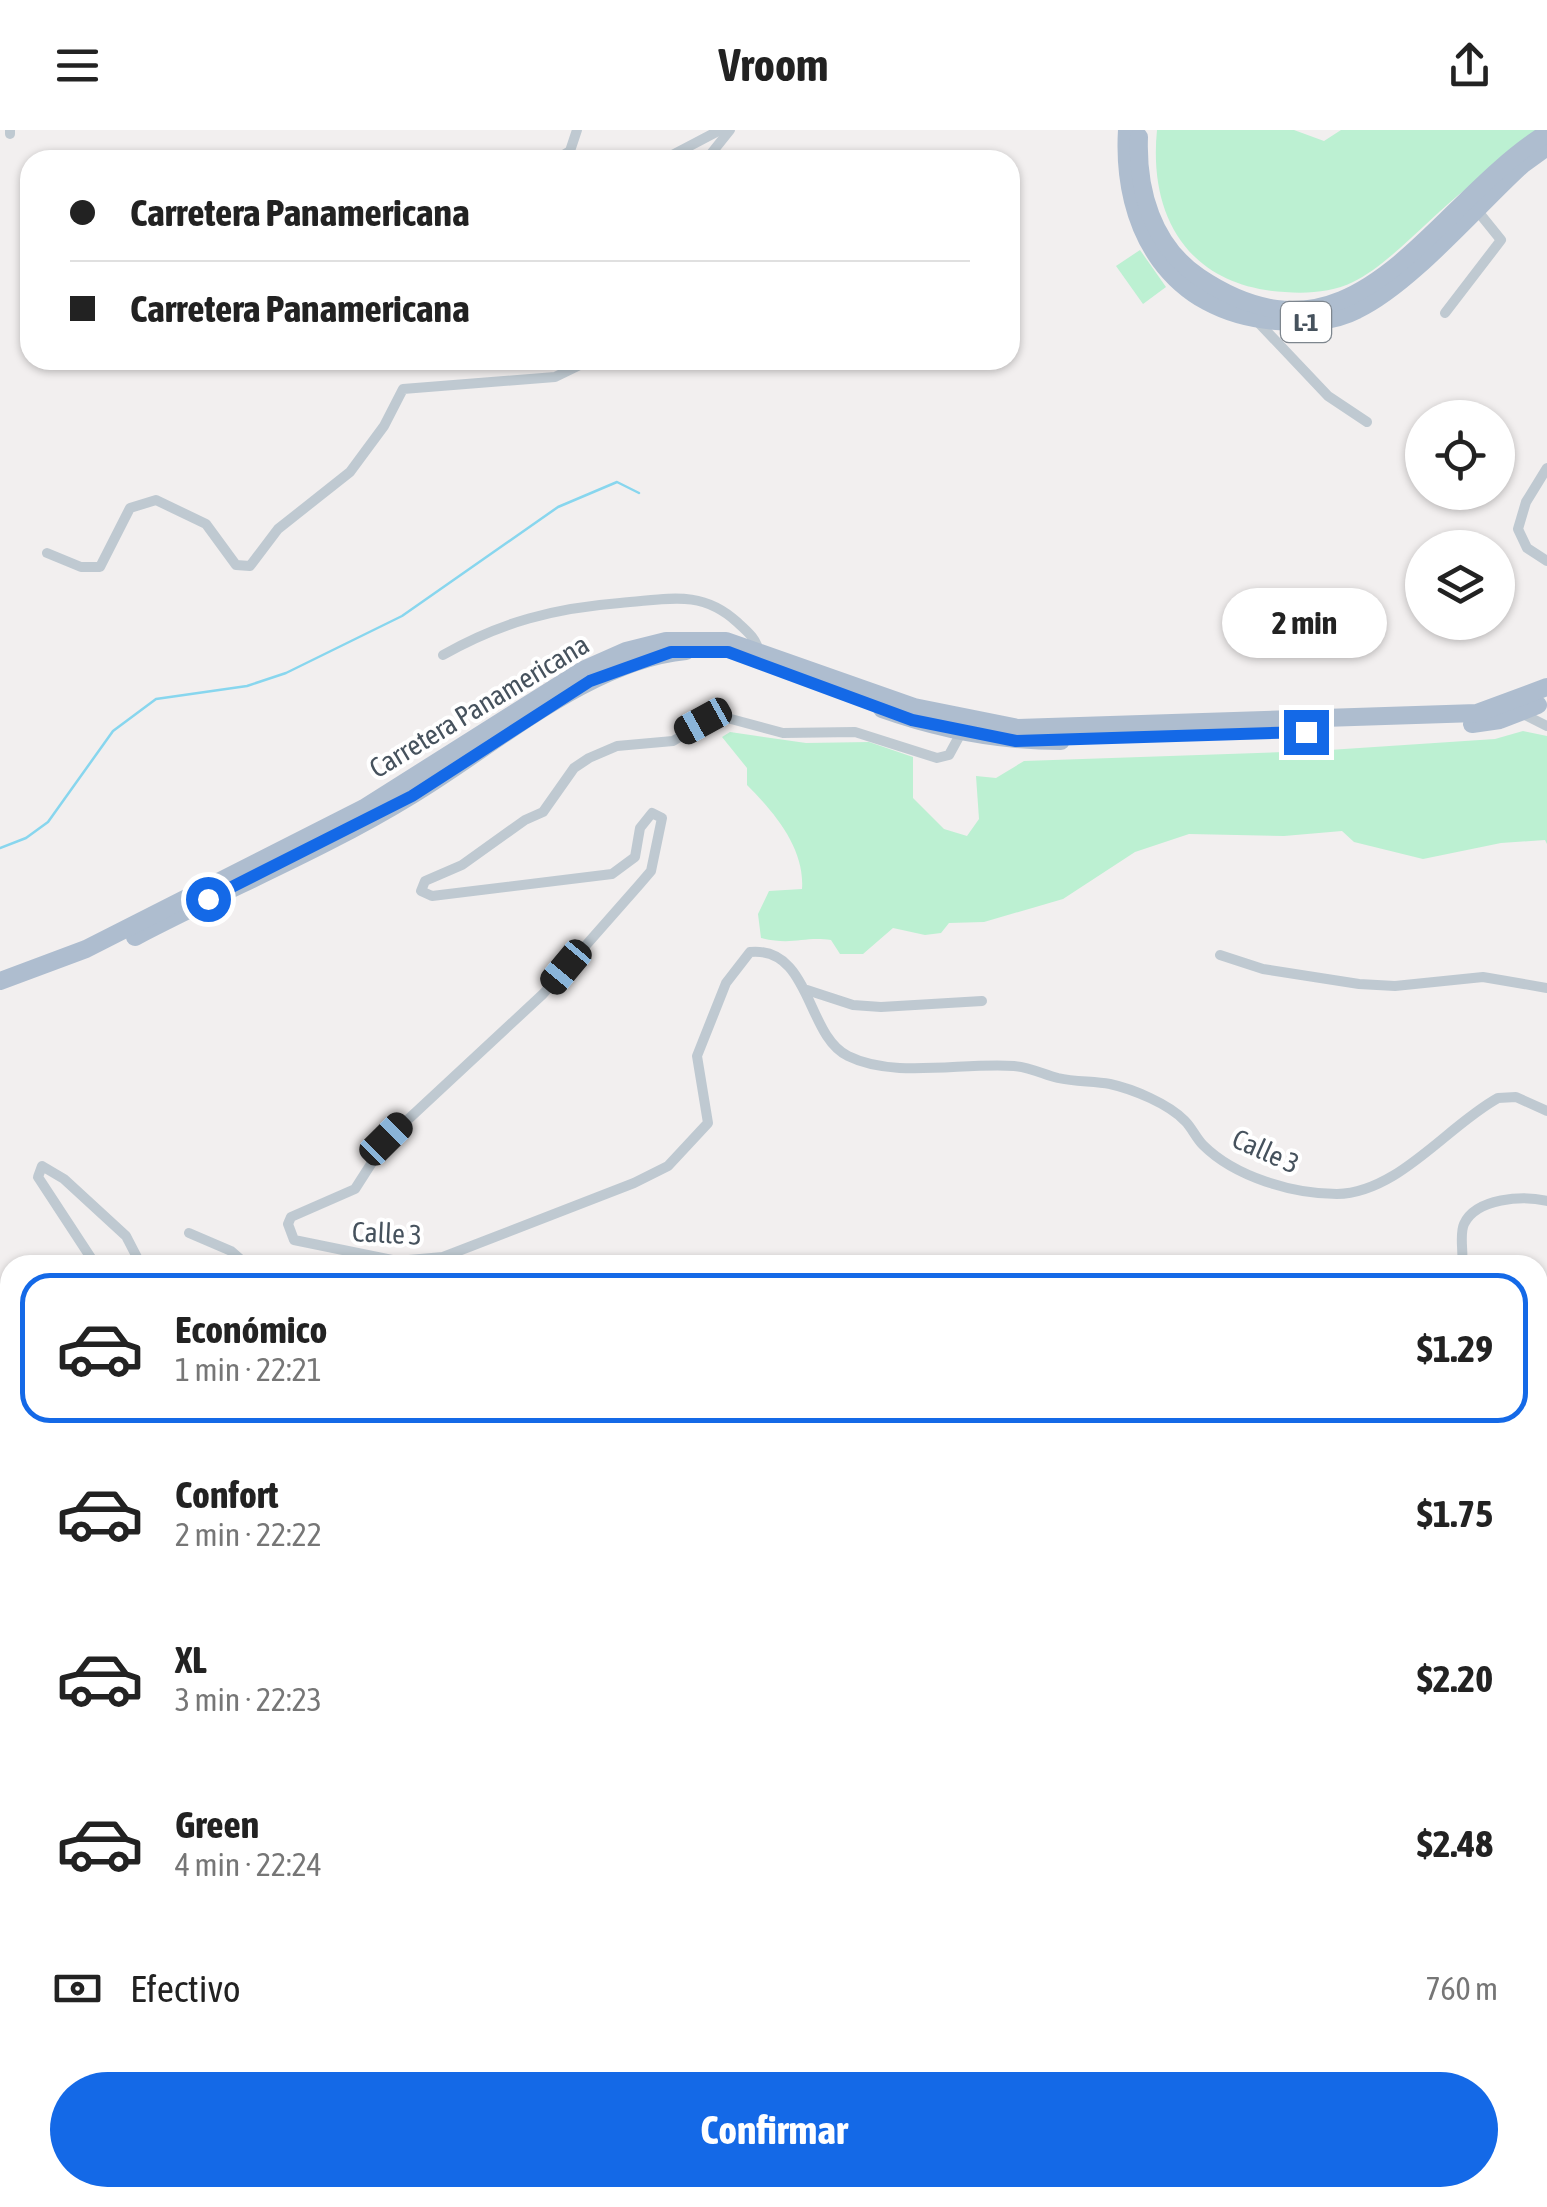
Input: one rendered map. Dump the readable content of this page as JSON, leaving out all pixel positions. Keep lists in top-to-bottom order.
{
  "streets": {
    "main road": ["L-1", "Carretera Panamericana"],
    "street": ["Calle 3"]
  },
  "crossings": [
    ["Carretera Panamericana", "Calle 3"]
  ],
  "page": {
    "header": "Vroom",
    "banner": ["Carretera Panamericana", "Carretera Panamericana"],
    "bubble": "2 min",
    "list": [
      {
        "name": "Económico",
        "note": "1 min · 22:21",
        "value": "$1.29"
      },
      {
        "name": "Confort",
        "note": "2 min · 22:22",
        "value": "$1.75"
      },
      {
        "name": "XL",
        "note": "3 min · 22:23",
        "value": "$2.20"
      },
      {
        "name": "Green",
        "note": "4 min · 22:24",
        "value": "$2.48"
      }
    ],
    "pay": ["Efectivo", "760 m"],
    "buttons": "Confirmar"
  }
}
